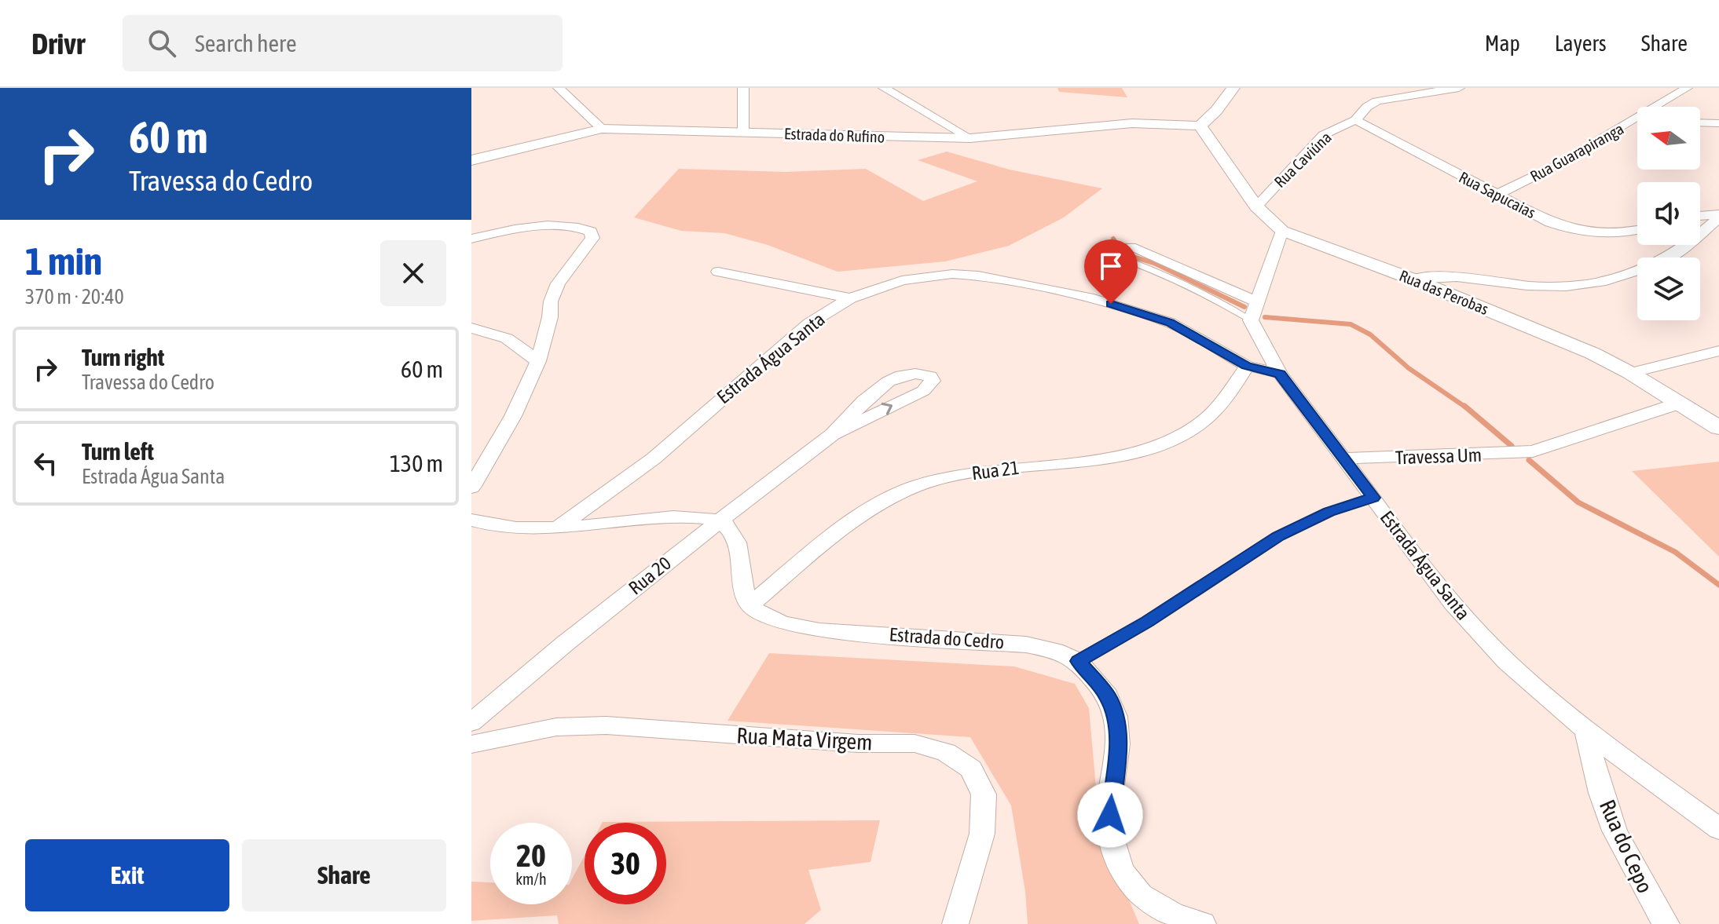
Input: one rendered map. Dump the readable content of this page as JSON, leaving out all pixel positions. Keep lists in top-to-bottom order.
{
  "streets": {
    "street": [
      "Estrada do Rufino",
      "Rua Guarapiranga",
      "Rua Caviúna",
      "Rua Sapucaias",
      "Rua das Perobas",
      "Estrada Água Santa",
      "Travessa Um",
      "Rua 21",
      "Rua 20",
      "Estrada do Cedro",
      "Rua Mata Virgem",
      "Rua do Cepo"
    ]
  },
  "crossings": [
    ["Estrada do Rufino", "Rua das Perobas"],
    ["Rua Guarapiranga", "Rua Sapucaias"],
    ["Rua Caviúna", "Rua Sapucaias"],
    ["Rua Caviúna", "Rua das Perobas"],
    ["Rua das Perobas", "Travessa Um"],
    ["Estrada Água Santa", "Travessa Um"],
    ["Estrada Água Santa", "Rua 21"],
    ["Estrada Água Santa", "Rua do Cepo"],
    ["Rua 21", "Estrada do Cedro"]
  ],
  "north": "left",
  "page": {
    "header": "Drivr",
    "search": "Search here",
    "nav": ["Map", "Layers", "Share"],
    "turn": ["60 m", "Travessa do Cedro"],
    "heading": ["1 min", "370 m · 20:40"],
    "list": [
      {
        "name": "Turn right",
        "note": "Travessa do Cedro",
        "value": "60 m"
      },
      {
        "name": "Turn left",
        "note": "Estrada Água Santa",
        "value": "130 m"
      }
    ],
    "speed": "20 km/h",
    "limit": "30",
    "buttons": ["Exit", "Share"]
  }
}
